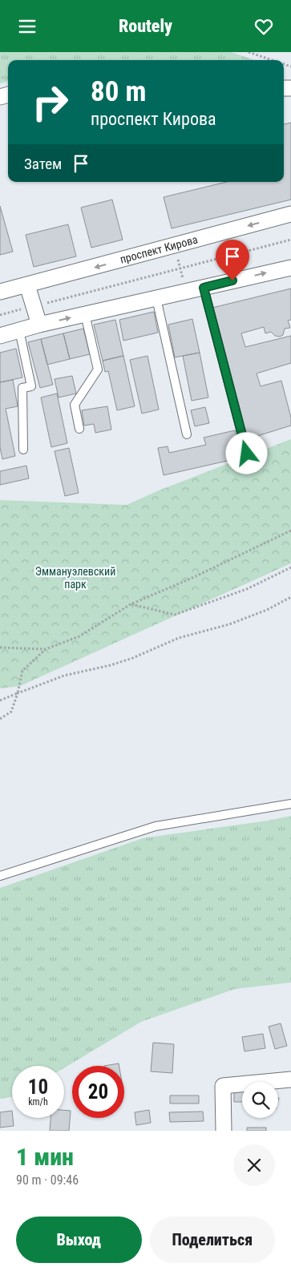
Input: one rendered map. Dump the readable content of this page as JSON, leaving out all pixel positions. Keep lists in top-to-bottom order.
{
  "streets": {
    "street": ["проспект Кирова"]
  },
  "parks": ["Эммануэлевский парк"],
  "page": {
    "header": "Routely",
    "turn": ["80 m", "проспект Кирова"],
    "then": "Затем",
    "speed": "10 km/h",
    "limit": "20",
    "heading": ["1 мин", "90 m · 09:46"],
    "buttons": ["Выход", "Поделиться"]
  }
}
